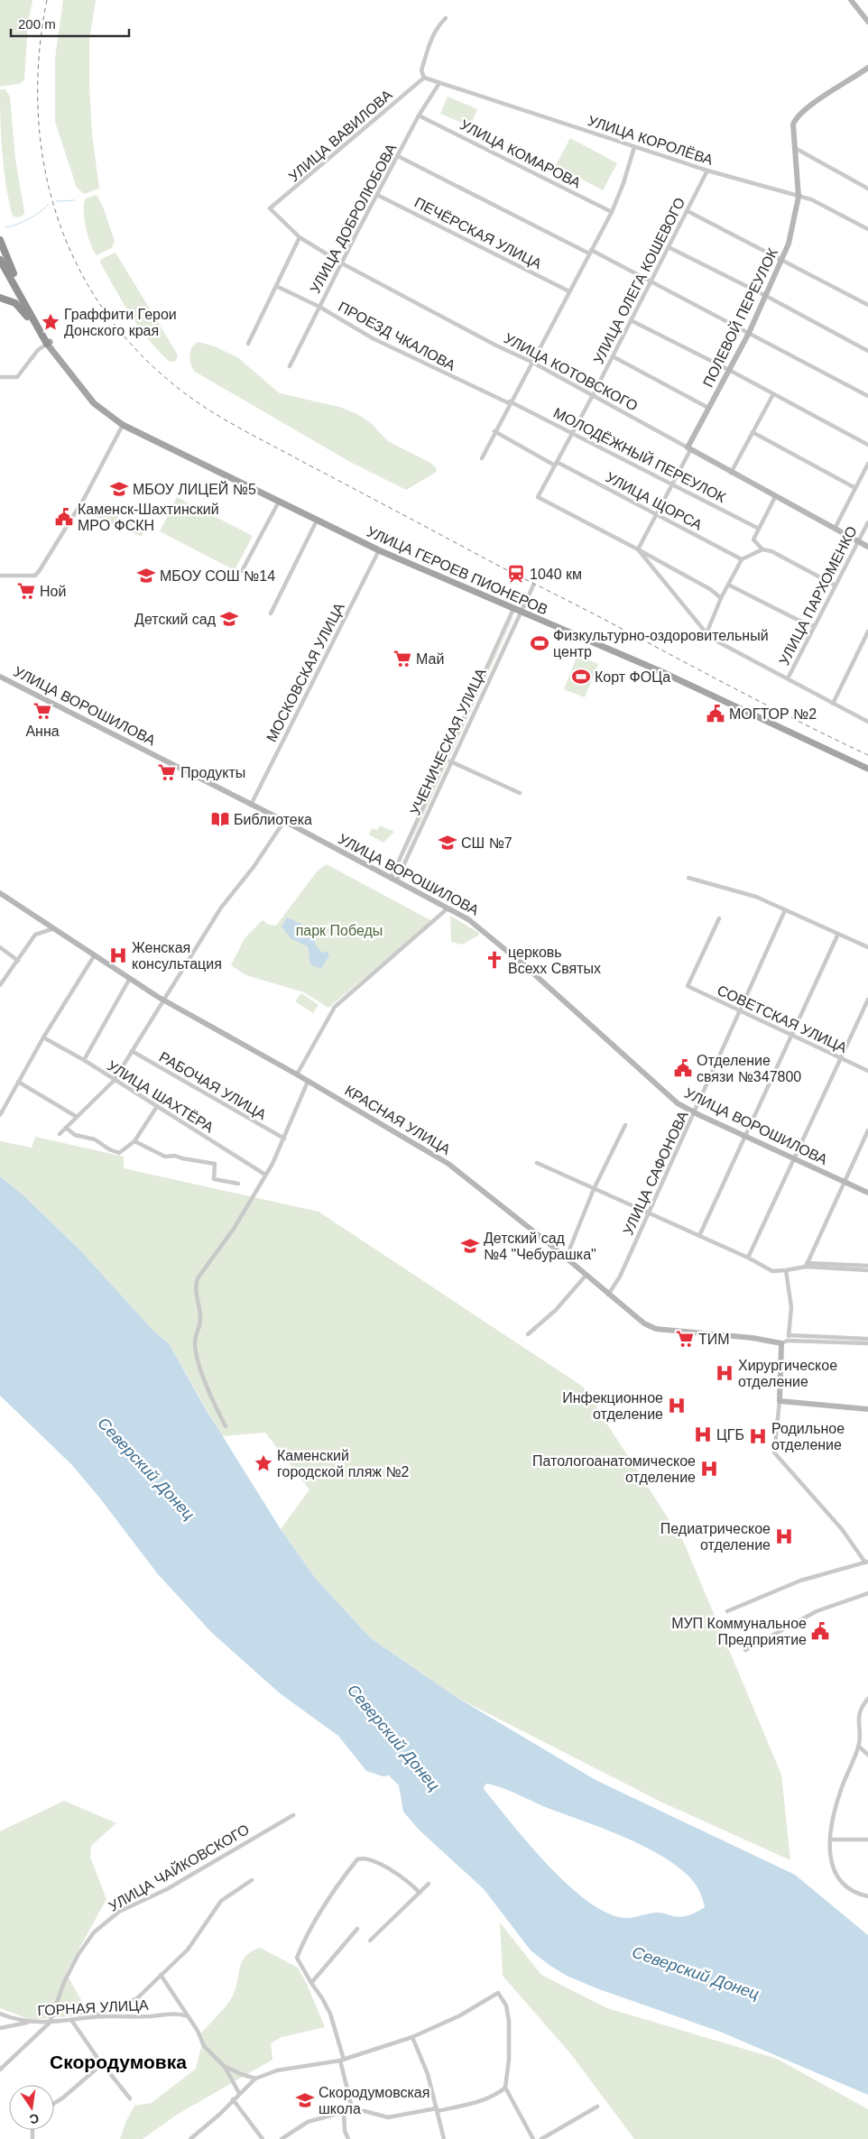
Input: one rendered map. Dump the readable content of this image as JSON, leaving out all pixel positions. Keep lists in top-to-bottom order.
{
  "streets": {
    "main road": ["УЛИЦА ГЕРОЕВ ПИОНЕРОВ"],
    "street": [
      "УЛИЦА ВАВИЛОВА",
      "УЛИЦА КОРОЛЁВА",
      "УЛИЦА КОМАРОВА",
      "УЛИЦА ДОБРОЛЮБОВА",
      "ПЕЧЁРСКАЯ УЛИЦА",
      "УЛИЦА ОЛЕГА КОШЕВОГО",
      "ПОЛЕВОЙ ПЕРЕУЛОК",
      "ПРОЕЗД ЧКАЛОВА",
      "УЛИЦА КОТОВСКОГО",
      "МОЛОДЁЖНЫЙ ПЕРЕУЛОК",
      "УЛИЦА ЩОРСА",
      "УЛИЦА ПАРХОМЕНКО",
      "МОСКОВСКАЯ УЛИЦА",
      "УЛИЦА ВОРОШИЛОВА",
      "УЧЕНИЧЕСКАЯ УЛИЦА",
      "СОВЕТСКАЯ УЛИЦА",
      "РАБОЧАЯ УЛИЦА",
      "УЛИЦА ШАХТЁРА",
      "КРАСНАЯ УЛИЦА",
      "УЛИЦА САФОНОВА",
      "УЛИЦА ЧАЙКОВСКОГО",
      "ГОРНАЯ УЛИЦА"
    ]
  },
  "crossings": [
    ["УЛИЦА ВАВИЛОВА", "УЛИЦА КОРОЛЁВА"],
    ["УЛИЦА ВАВИЛОВА", "УЛИЦА КОТОВСКОГО"],
    ["УЛИЦА КОРОЛЁВА", "УЛИЦА ДОБРОЛЮБОВА"],
    ["УЛИЦА КОРОЛЁВА", "УЛИЦА ОЛЕГА КОШЕВОГО"],
    ["УЛИЦА КОРОЛЁВА", "ПОЛЕВОЙ ПЕРЕУЛОК"],
    ["УЛИЦА КОМАРОВА", "УЛИЦА ДОБРОЛЮБОВА"],
    ["УЛИЦА ДОБРОЛЮБОВА", "ПЕЧЁРСКАЯ УЛИЦА"],
    ["УЛИЦА ДОБРОЛЮБОВА", "ПРОЕЗД ЧКАЛОВА"],
    ["УЛИЦА ДОБРОЛЮБОВА", "УЛИЦА КОТОВСКОГО"],
    ["УЛИЦА ОЛЕГА КОШЕВОГО", "ПОЛЕВОЙ ПЕРЕУЛОК"],
    ["УЛИЦА ОЛЕГА КОШЕВОГО", "УЛИЦА КОТОВСКОГО"],
    ["УЛИЦА ОЛЕГА КОШЕВОГО", "МОЛОДЁЖНЫЙ ПЕРЕУЛОК"],
    ["УЛИЦА ОЛЕГА КОШЕВОГО", "УЛИЦА ЩОРСА"],
    ["ПОЛЕВОЙ ПЕРЕУЛОК", "УЛИЦА КОТОВСКОГО"],
    ["ПОЛЕВОЙ ПЕРЕУЛОК", "МОЛОДЁЖНЫЙ ПЕРЕУЛОК"],
    ["ПОЛЕВОЙ ПЕРЕУЛОК", "УЛИЦА ЩОРСА"],
    ["ПРОЕЗД ЧКАЛОВА", "МОЛОДЁЖНЫЙ ПЕРЕУЛОК"],
    ["УЛИЦА КОТОВСКОГО", "УЛИЦА ПАРХОМЕНКО"],
    ["УЛИЦА ГЕРОЕВ ПИОНЕРОВ", "МОСКОВСКАЯ УЛИЦА"],
    ["УЛИЦА ГЕРОЕВ ПИОНЕРОВ", "УЧЕНИЧЕСКАЯ УЛИЦА"],
    ["МОСКОВСКАЯ УЛИЦА", "УЛИЦА ВОРОШИЛОВА"],
    ["УЛИЦА ВОРОШИЛОВА", "УЧЕНИЧЕСКАЯ УЛИЦА"],
    ["УЛИЦА ВОРОШИЛОВА", "УЛИЦА САФОНОВА"],
    ["СОВЕТСКАЯ УЛИЦА", "УЛИЦА САФОНОВА"],
    ["КРАСНАЯ УЛИЦА", "УЛИЦА САФОНОВА"],
    ["УЛИЦА ЧАЙКОВСКОГО", "ГОРНАЯ УЛИЦА"]
  ],
  "districts": ["Скородумовка"],
  "water": ["Северский Донец"],
  "parks": ["парк Победы"],
  "places": {
    "place": ["Граффити Герои Донского края", "Каменский городской пляж №2"],
    "school or university": [
      "МБОУ ЛИЦЕЙ №5",
      "МБОУ СОШ №14",
      "Детский сад",
      "СШ №7",
      "Детский сад №4 \"Чебурашка\"",
      "Скородумовская школа"
    ],
    "public building": [
      "Каменск-Шахтинский МРО ФСКН",
      "МОГТОР №2",
      "Отделение связи №347800",
      "МУП Коммунальное Предприятие"
    ],
    "station": ["1040 км"],
    "supermarket": [
      "Ной",
      "Май",
      "Анна",
      "Продукты",
      "ТИМ"
    ],
    "sports": ["Физкультурно-оздоровительный центр", "Корт ФОЦа"],
    "library": ["Библиотека"],
    "hospital": [
      "Женская консультация",
      "Хирургическое отделение",
      "Инфекционное отделение",
      "ЦГБ",
      "Родильное отделение",
      "Патологоанатомическое отделение",
      "Педиатрическое отделение"
    ],
    "church": ["церковь Всехх Святых"]
  },
  "scale_bar": "200 m",
  "north": "bottom"
}
